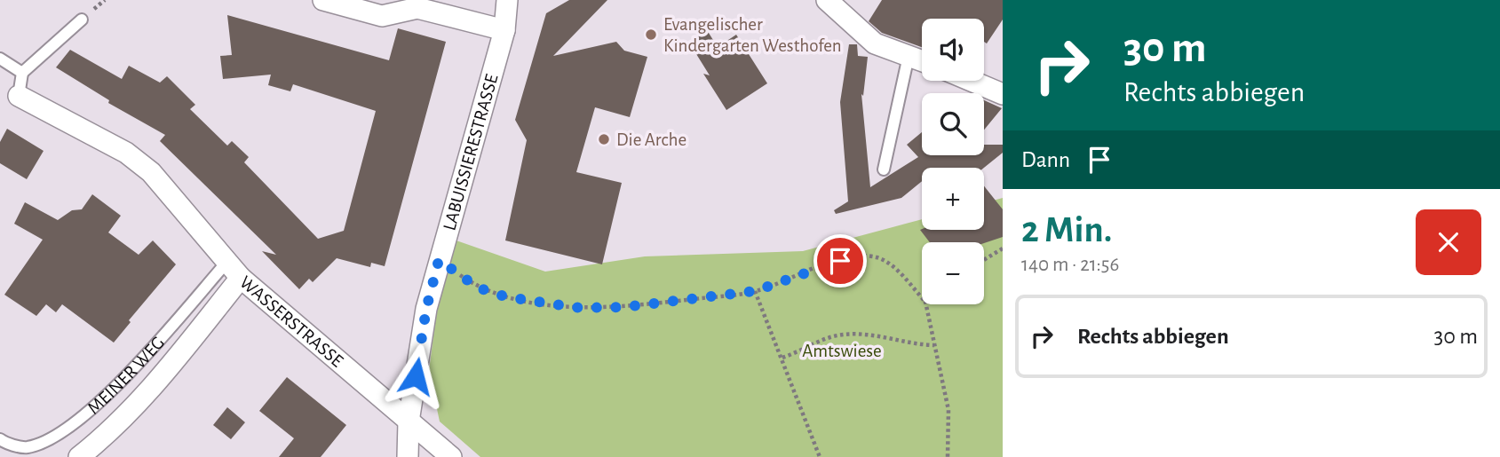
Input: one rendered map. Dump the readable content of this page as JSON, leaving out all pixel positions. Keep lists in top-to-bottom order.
{
  "streets": {
    "street": ["LABUISSIERESTRASSE", "WASSERSTRASSE"],
    "lane": ["MEINER WEG"]
  },
  "crossings": [
    ["LABUISSIERESTRASSE", "WASSERSTRASSE"]
  ],
  "parks": ["Amtswiese"],
  "places": ["Evangelischer Kindergarten Westhofen", "Die Arche"],
  "page": {
    "turn": ["30 m", "Rechts abbiegen"],
    "map_buttons": ["+", "−"],
    "then": "Dann",
    "heading": ["2 Min.", "140 m · 21:56"],
    "list": [
      {
        "name": "Rechts abbiegen",
        "value": "30 m"
      }
    ]
  }
}
